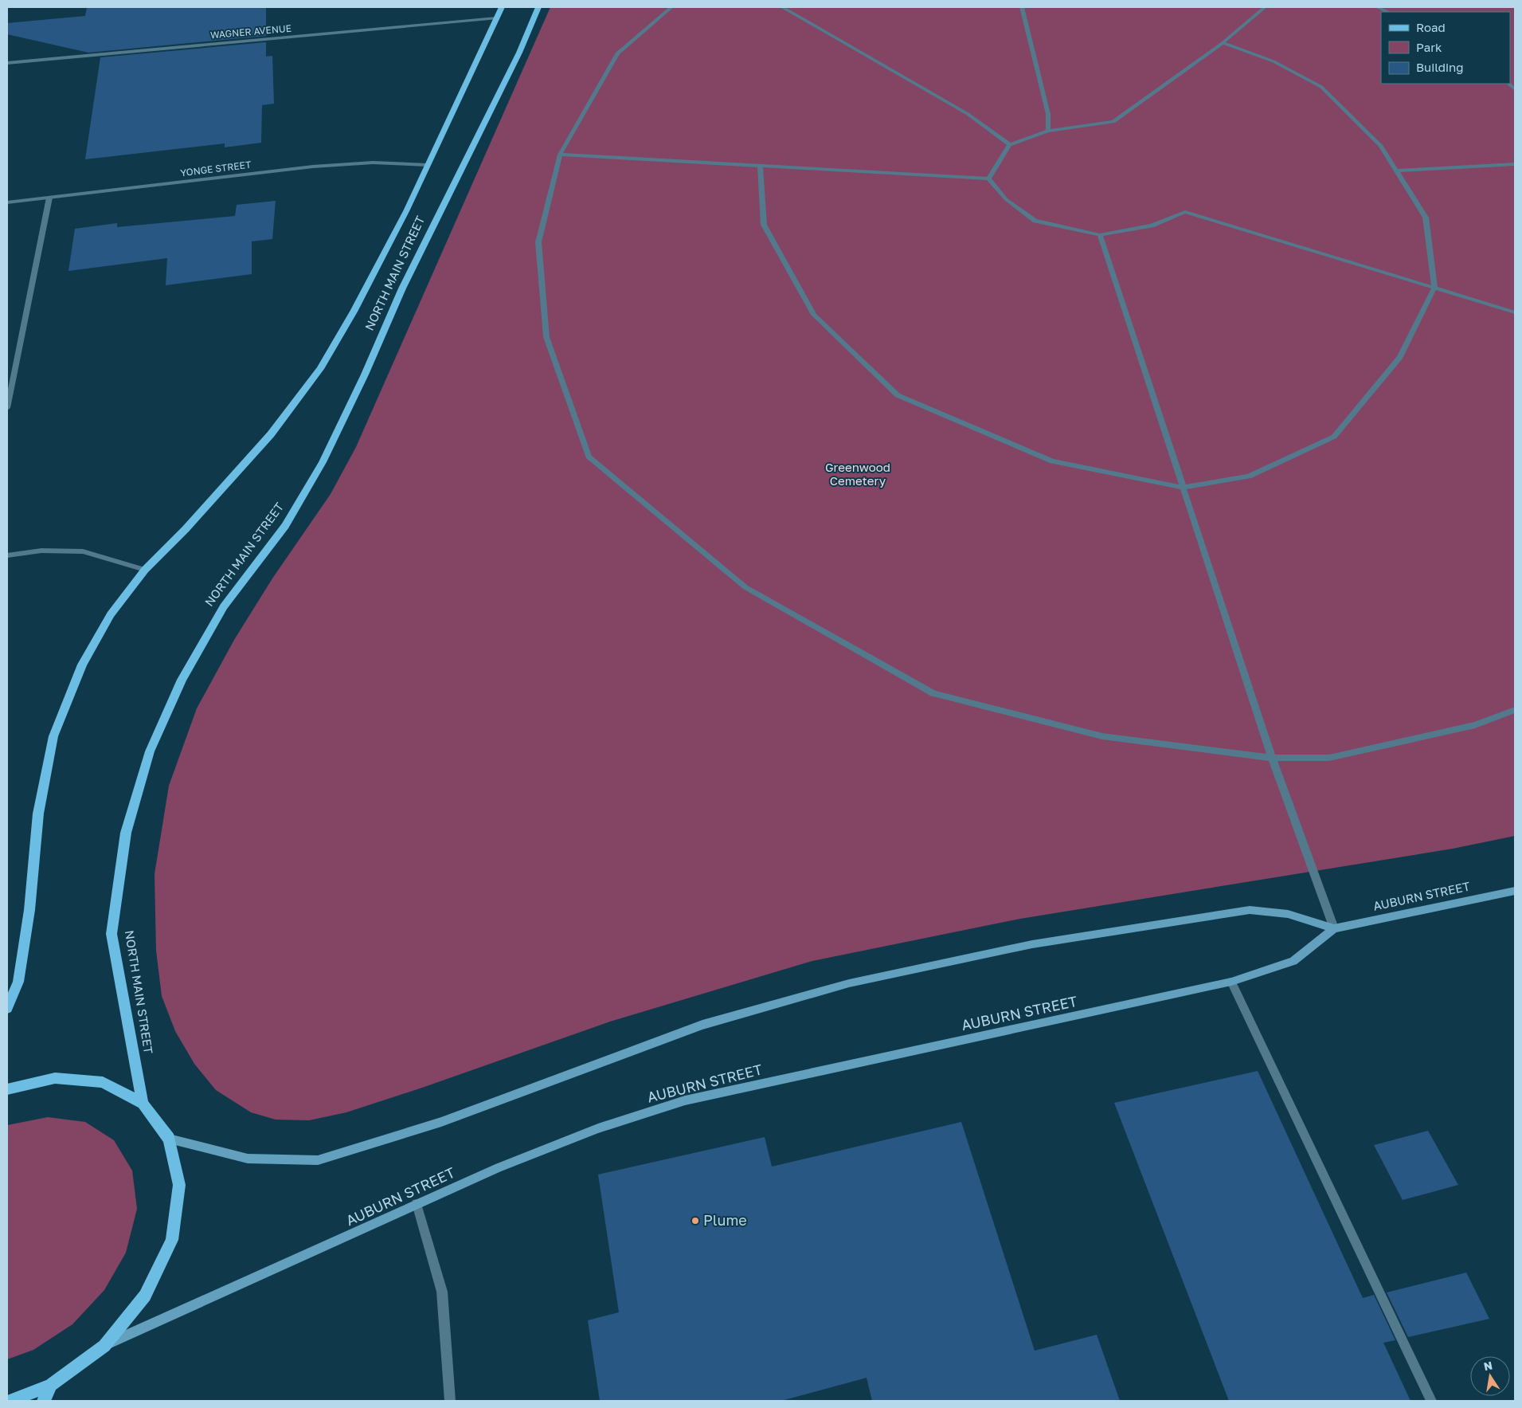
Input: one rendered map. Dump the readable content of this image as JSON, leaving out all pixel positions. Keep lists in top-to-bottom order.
{
  "streets": {
    "main road": ["NORTH MAIN STREET", "AUBURN STREET"],
    "street": ["WAGNER AVENUE", "YONGE STREET"]
  },
  "crossings": [
    ["WAGNER AVENUE", "NORTH MAIN STREET"],
    ["YONGE STREET", "NORTH MAIN STREET"]
  ],
  "parks": ["Greenwood Cemetery"],
  "places": ["Plume"],
  "legend": ["Road", "Park", "Building"],
  "north": "top"
}
